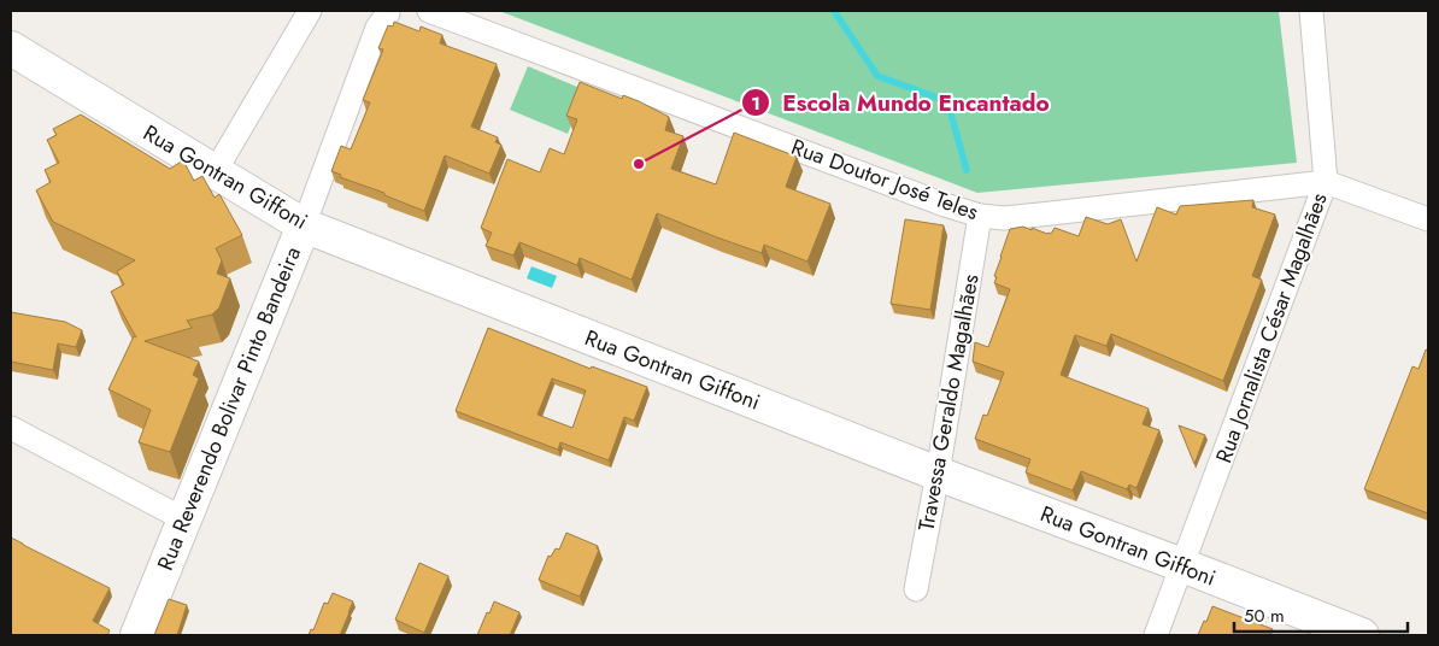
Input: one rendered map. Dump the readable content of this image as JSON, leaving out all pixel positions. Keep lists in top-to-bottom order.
{
  "streets": {
    "street": [
      "Rua Gontran Giffoni",
      "Rua Doutor José Teles",
      "Rua Jornalista César Magalhães",
      "Travessa Geraldo Magalhães",
      "Rua Reverendo Bolivar Pinto Bandeira"
    ]
  },
  "crossings": [
    ["Rua Gontran Giffoni", "Rua Jornalista César Magalhães"],
    ["Rua Gontran Giffoni", "Travessa Geraldo Magalhães"],
    ["Rua Gontran Giffoni", "Rua Reverendo Bolivar Pinto Bandeira"],
    ["Rua Doutor José Teles", "Rua Jornalista César Magalhães"],
    ["Rua Doutor José Teles", "Travessa Geraldo Magalhães"]
  ],
  "places": ["Escola Mundo Encantado"],
  "scale_bar": "50 m"
}
